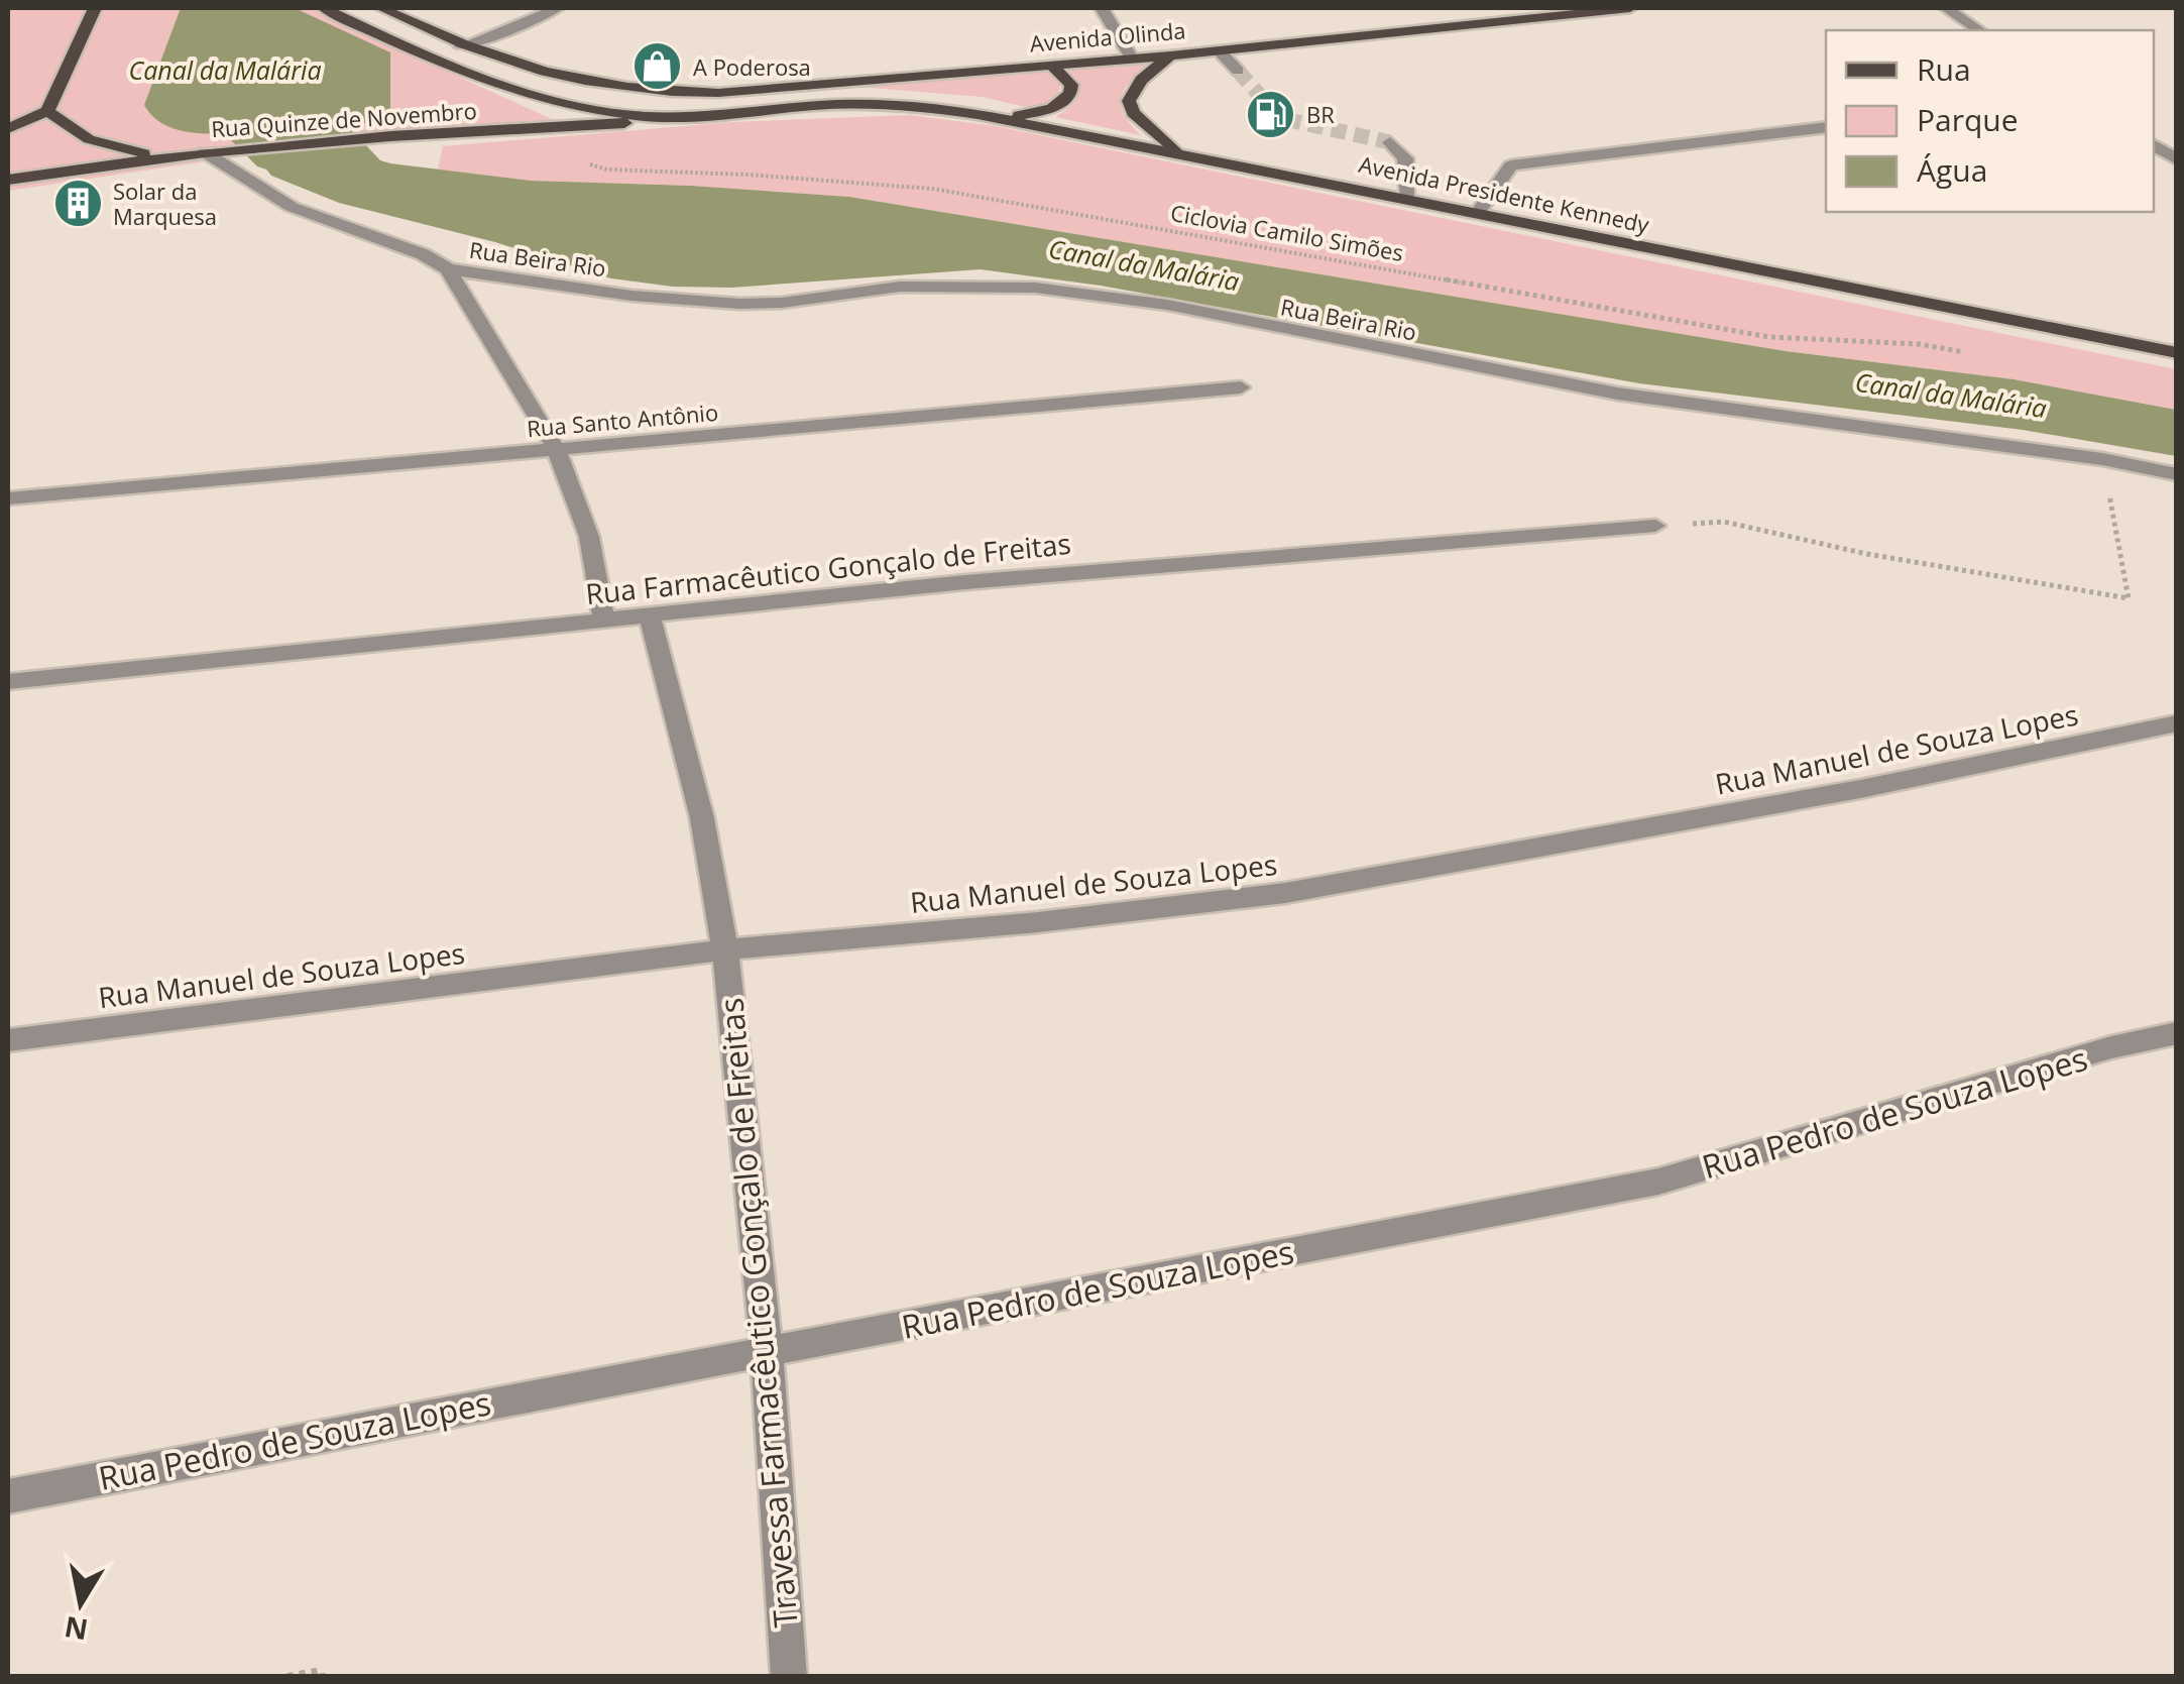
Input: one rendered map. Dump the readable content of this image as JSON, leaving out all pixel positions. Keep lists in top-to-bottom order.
{
  "streets": {
    "main road": ["Avenida Olinda", "Rua Quinze de Novembro", "Avenida Presidente Kennedy"],
    "street": [
      "Rua Beira Rio",
      "Rua Santo Antônio",
      "Rua Farmacêutico Gonçalo de Freitas",
      "Rua Manuel de Souza Lopes",
      "Rua Pedro de Souza Lopes",
      "Travessa Farmacêutico Gonçalo de Freitas"
    ],
    "path": ["Ciclovia Camilo Simões"]
  },
  "crossings": [
    ["Rua Quinze de Novembro", "Avenida Presidente Kennedy"],
    ["Rua Farmacêutico Gonçalo de Freitas", "Travessa Farmacêutico Gonçalo de Freitas"],
    ["Rua Manuel de Souza Lopes", "Travessa Farmacêutico Gonçalo de Freitas"],
    ["Rua Pedro de Souza Lopes", "Travessa Farmacêutico Gonçalo de Freitas"]
  ],
  "water": ["Canal da Malária"],
  "places": {
    "shop": ["A Poderosa"],
    "fuel station": ["BR"],
    "building": ["Solar da Marquesa"]
  },
  "legend": ["Rua", "Parque", "Água"],
  "north": "bottom"
}
